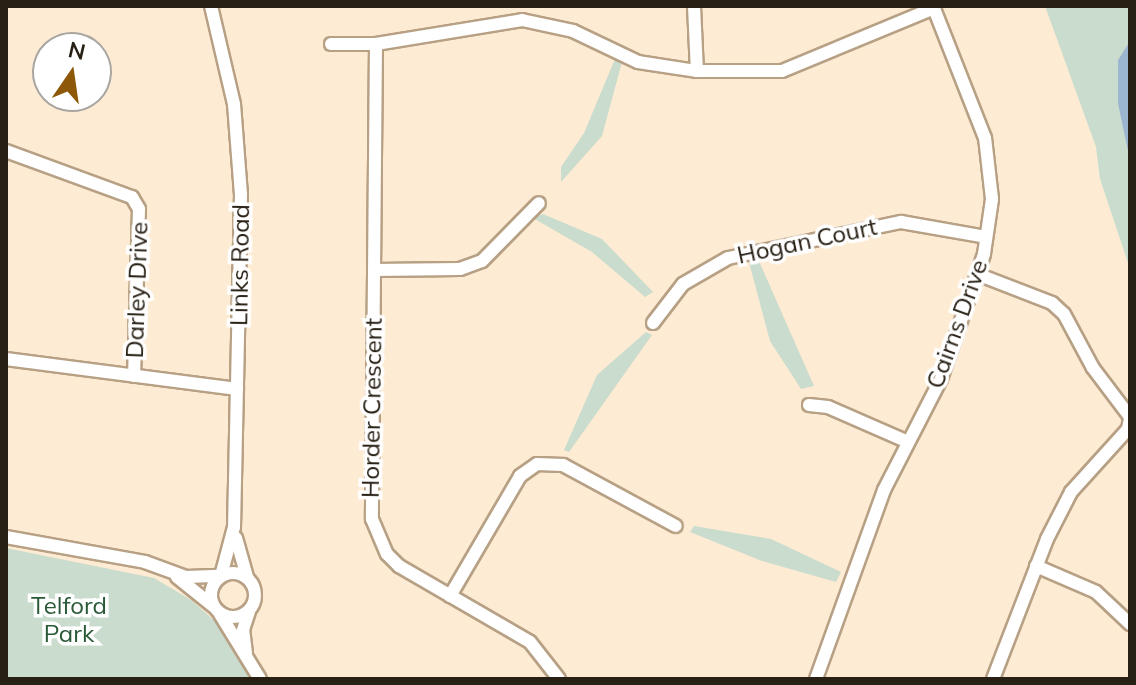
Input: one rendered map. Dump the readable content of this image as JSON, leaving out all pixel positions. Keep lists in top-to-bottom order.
{
  "streets": {
    "street": [
      "Hogan Court",
      "Links Road",
      "Darley Drive",
      "Cairns Drive",
      "Horder Crescent"
    ]
  },
  "crossings": [
    ["Hogan Court", "Cairns Drive"],
    ["Links Road", "Darley Drive"]
  ],
  "parks": ["Telford Park"],
  "north": "top"
}
